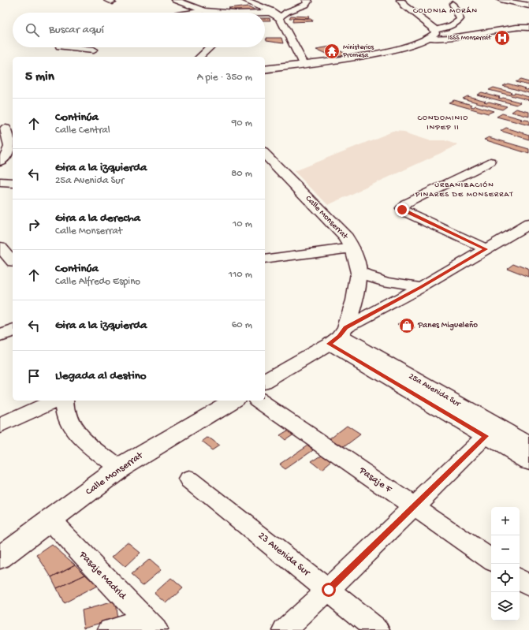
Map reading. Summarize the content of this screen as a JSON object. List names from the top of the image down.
{
  "streets": {
    "street": [
      "Calle Monserrat",
      "25a Avenida Sur",
      "Pasaje F",
      "23 Avenida Sur",
      "Pasaje Madrid"
    ]
  },
  "crossings": [
    ["Calle Monserrat", "25a Avenida Sur"],
    ["Calle Monserrat", "Pasaje Madrid"]
  ],
  "districts": ["COLONIA MORÁN", "CONDOMINIO INPEP II", "URBANIZACIÓN PINARES DE MONSERRAT"],
  "places": {
    "hospital": ["ISSS Monserrat"],
    "temple": ["Ministerios Promesa"],
    "shop": ["Panes Migueleño"]
  },
  "page": {
    "search": "Buscar aquí",
    "heading": ["5 min", "A pie · 350 m"],
    "list": [
      ["Continúa", "Calle Central", "90 m"],
      ["Gira a la izquierda", "25a Avenida Sur", "80 m"],
      ["Gira a la derecha", "Calle Monserrat", "10 m"],
      ["Continúa", "Calle Alfredo Espino", "110 m"],
      ["Gira a la izquierda", "60 m"],
      "Llegada al destino"
    ],
    "map_buttons": ["+", "−"]
  }
}
